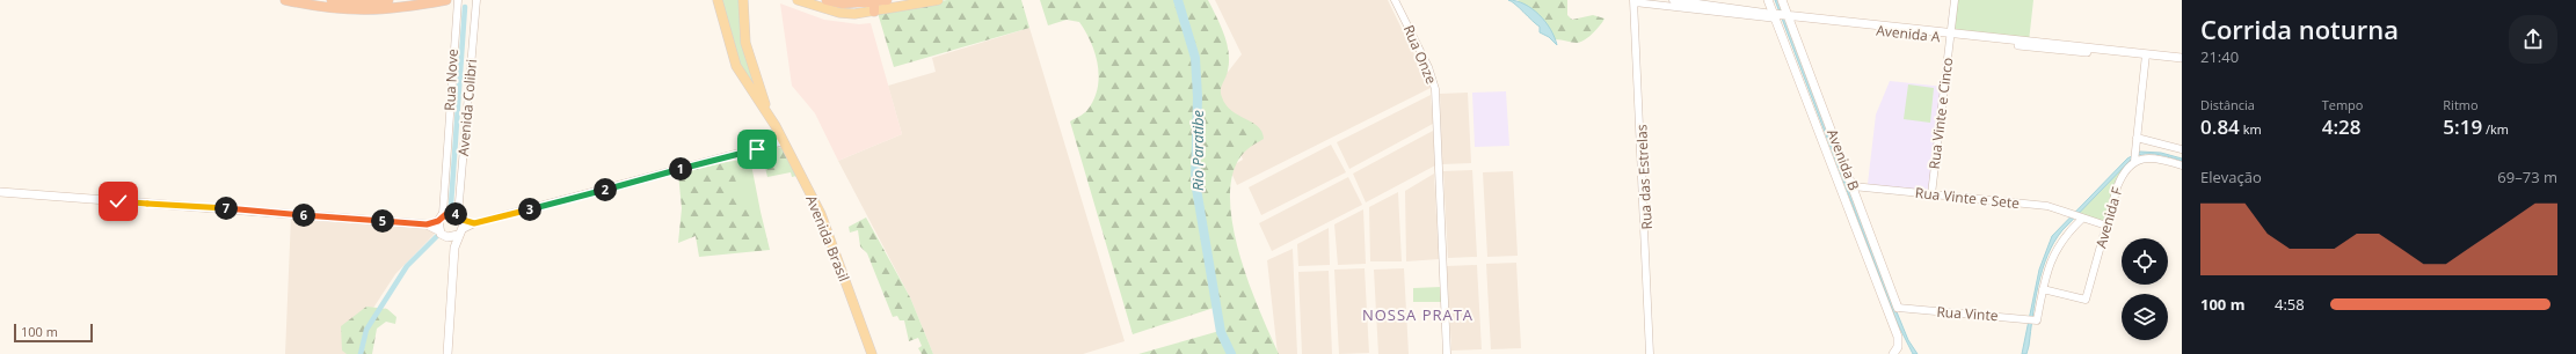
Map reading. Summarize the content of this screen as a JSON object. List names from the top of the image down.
{
  "streets": {
    "main road": [
      "Avenida A",
      "Avenida Colibri",
      "Avenida B",
      "Avenida Brasil"
    ],
    "street": [
      "Rua Onze",
      "Rua Nove",
      "Rua Vinte e Cinco",
      "Rua das Estrelas",
      "Rua Vinte e Sete",
      "Avenida F",
      "Rua Vinte"
    ]
  },
  "crossings": [
    ["Avenida A", "Rua Vinte e Cinco"],
    ["Avenida A", "Avenida B"],
    ["Avenida A", "Rua das Estrelas"],
    ["Rua Vinte e Cinco", "Rua Vinte e Sete"],
    ["Avenida B", "Rua Vinte e Sete"],
    ["Avenida B", "Rua Vinte"],
    ["Rua Vinte e Sete", "Avenida F"],
    ["Avenida F", "Rua Vinte"]
  ],
  "districts": ["NOSSA PRATA"],
  "water": ["Rio Paratibe"],
  "scale_bar": "100 m",
  "page": {
    "heading": ["Corrida noturna", "21:40"],
    "stats": [
      ["Distância", "0.84 km"],
      ["Tempo", "4:28"],
      ["Ritmo", "5:19 /km"]
    ],
    "pins": [
      "1",
      "2",
      "7",
      "3",
      "4",
      "6",
      "5"
    ],
    "chart": ["Elevação", "69–73 m"],
    "list": [
      {
        "name": "100 m",
        "note": "4:58"
      }
    ],
    "scale": "100 m"
  }
}
